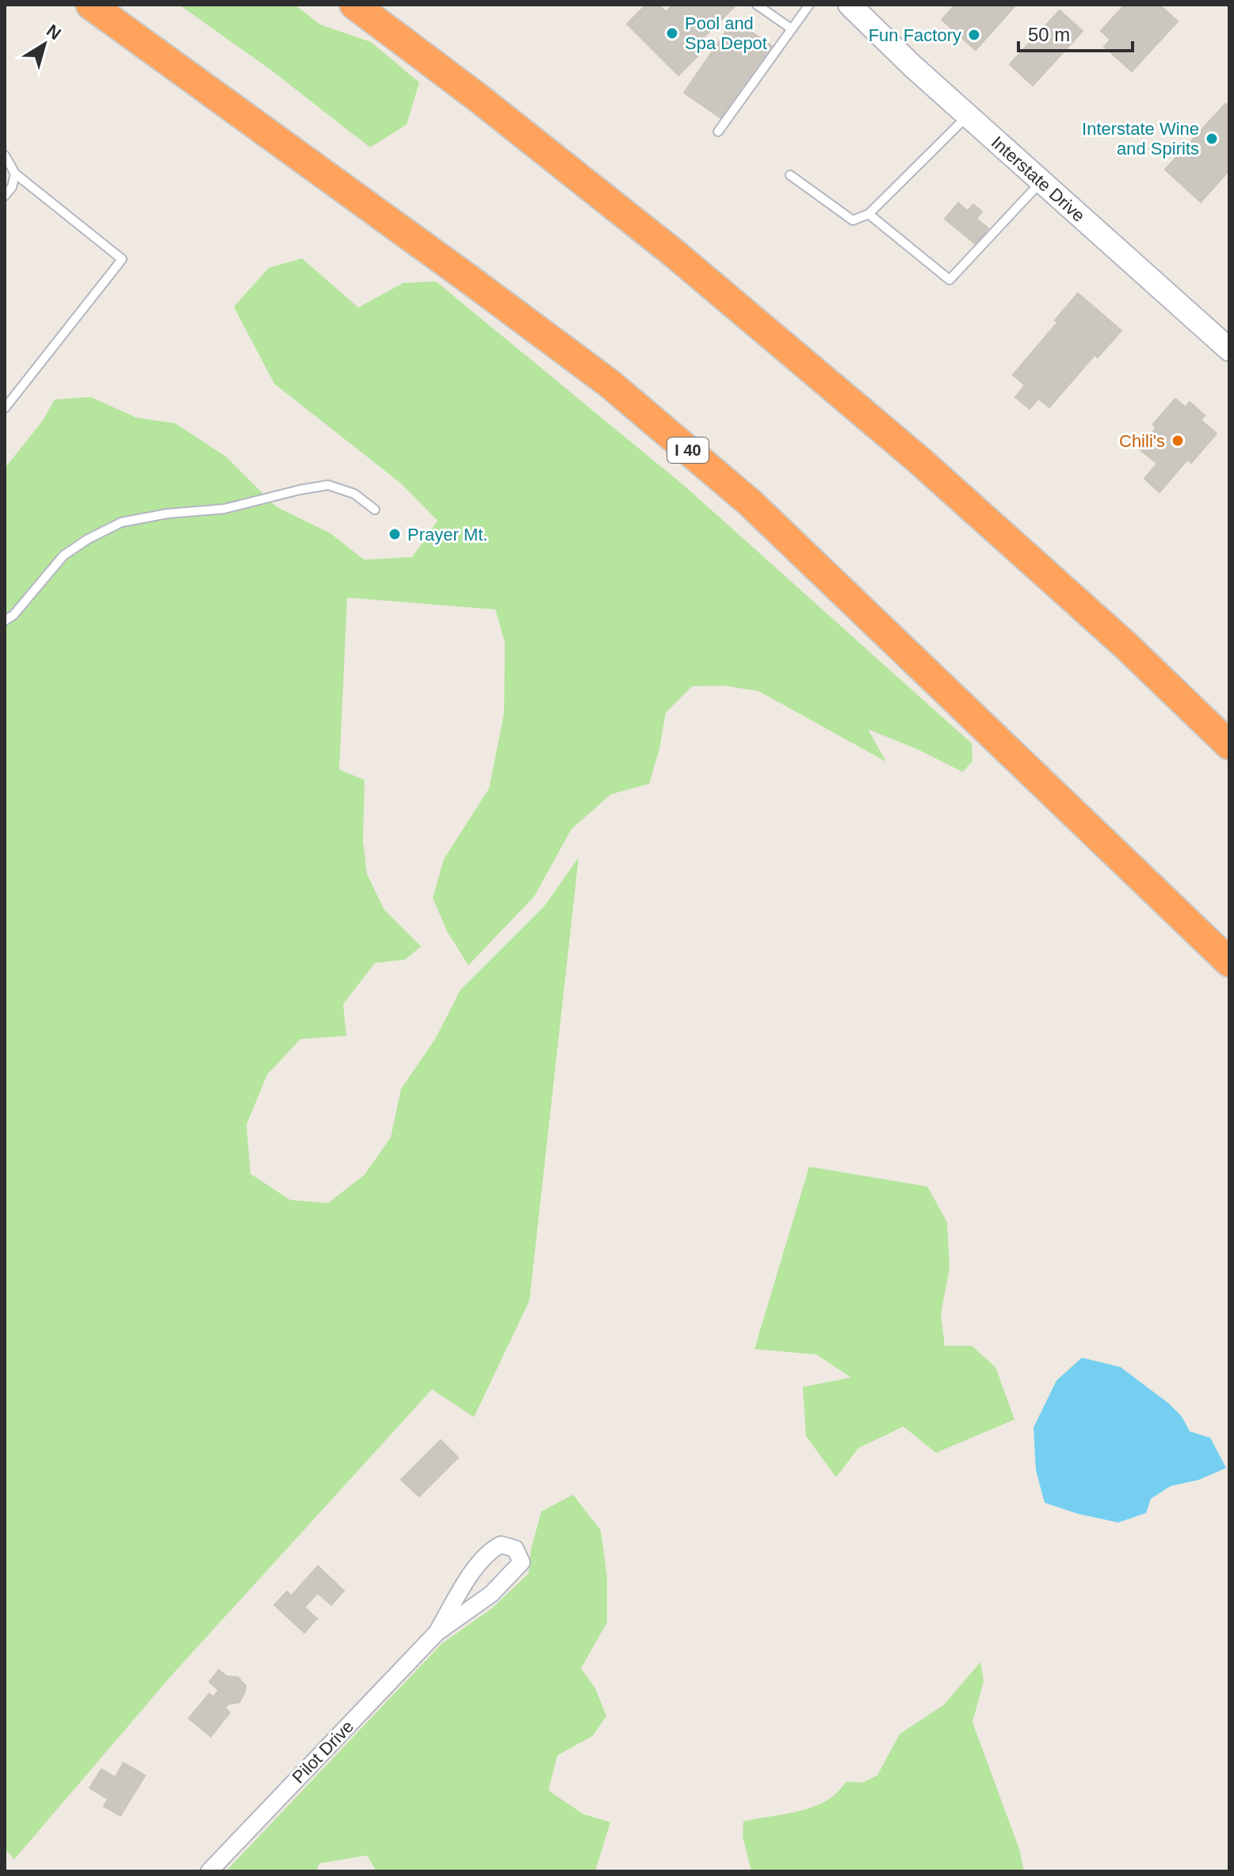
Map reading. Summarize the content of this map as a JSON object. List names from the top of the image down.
{
  "streets": {
    "highway": ["I 40"],
    "main road": ["Interstate Drive"],
    "street": ["Pilot Drive"]
  },
  "places": [
    "Pool and Spa Depot",
    "Fun Factory",
    "Interstate Wine and Spirits",
    "Chili's",
    "Prayer Mt."
  ],
  "scale_bar": "50 m",
  "north": "top right"
}
